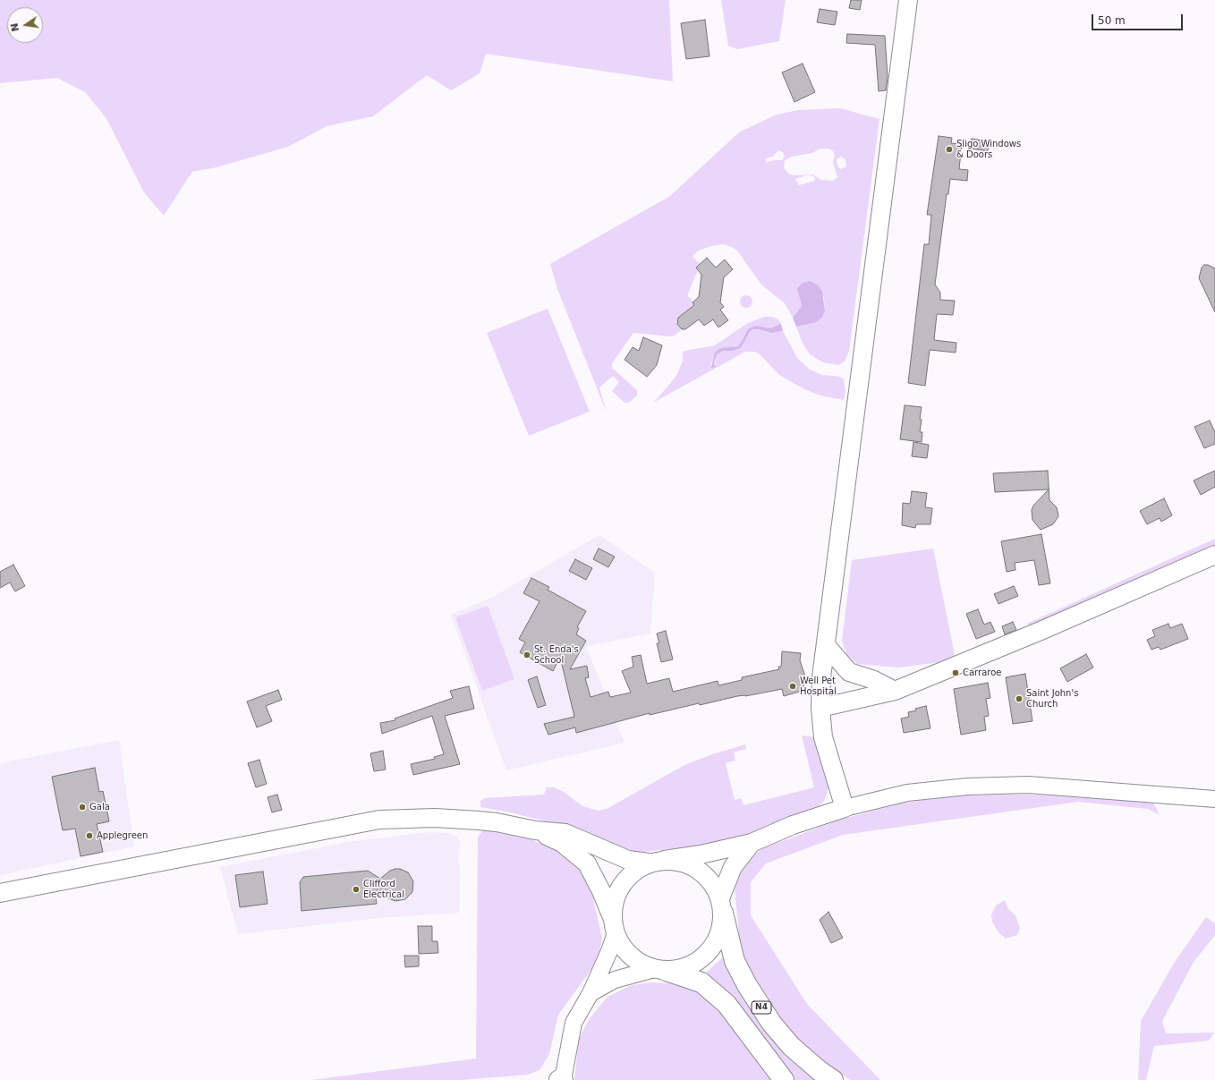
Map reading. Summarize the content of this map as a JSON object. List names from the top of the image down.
{
  "streets": {
    "highway": ["N4"]
  },
  "places": [
    "Sligo Windows & Doors",
    "St. Enda's School",
    "Carraroe",
    "Well Pet Hospital",
    "Saint John's Church",
    "Gala",
    "Applegreen",
    "Clifford Electrical"
  ],
  "scale_bar": "50 m",
  "north": "left"
}
